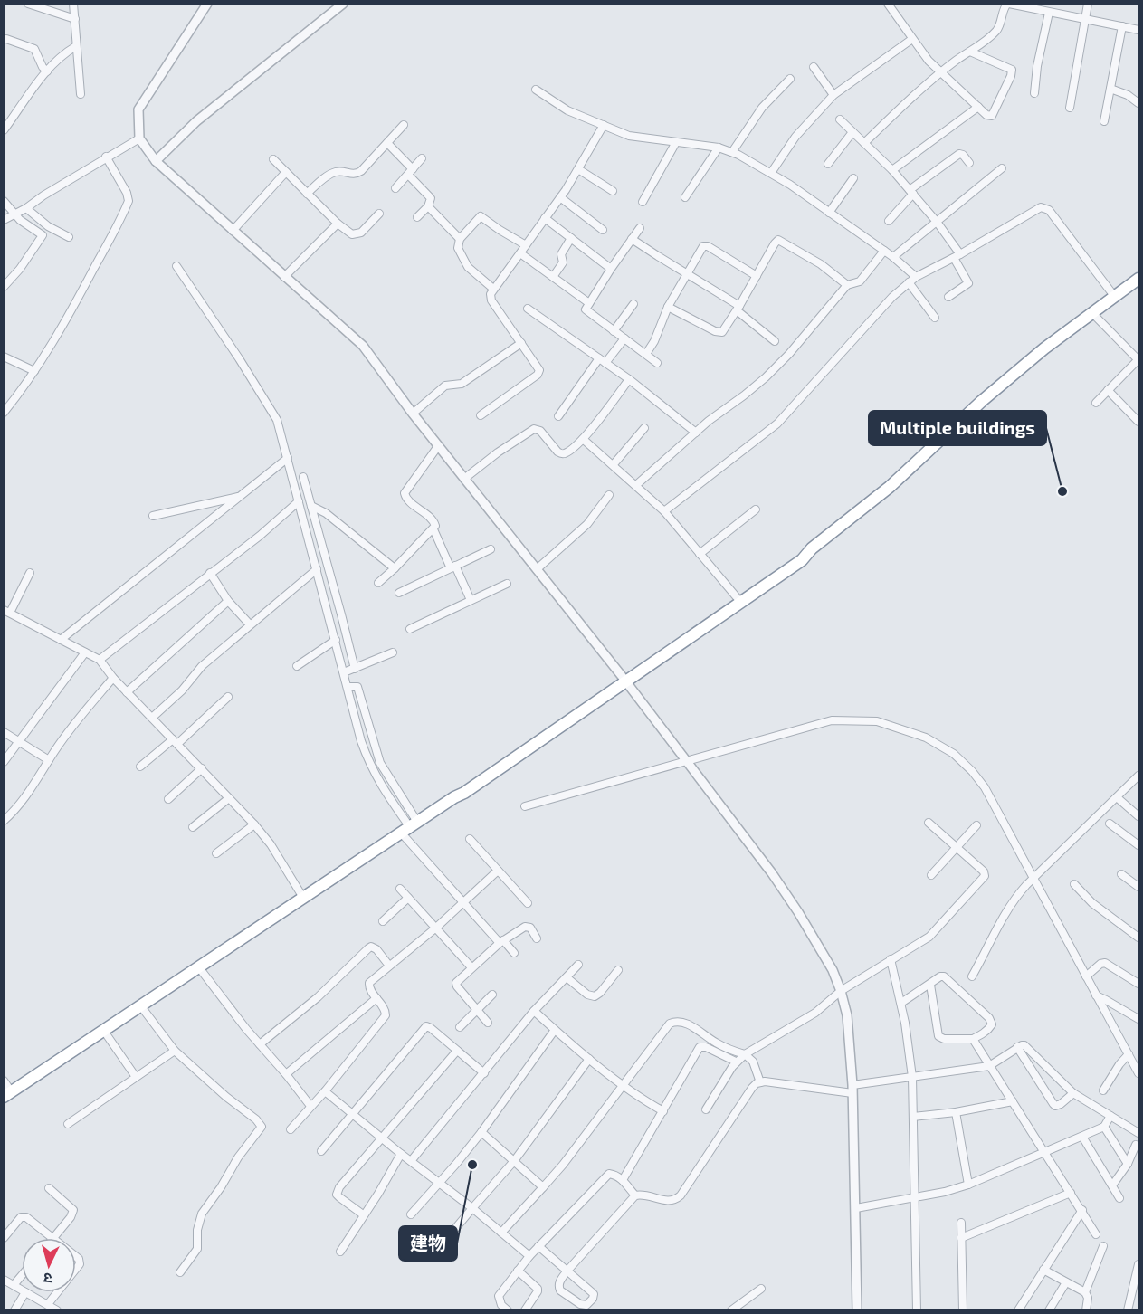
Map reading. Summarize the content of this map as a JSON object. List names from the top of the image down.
{
  "places": ["Multiple buildings", "建物"],
  "north": "bottom"
}
